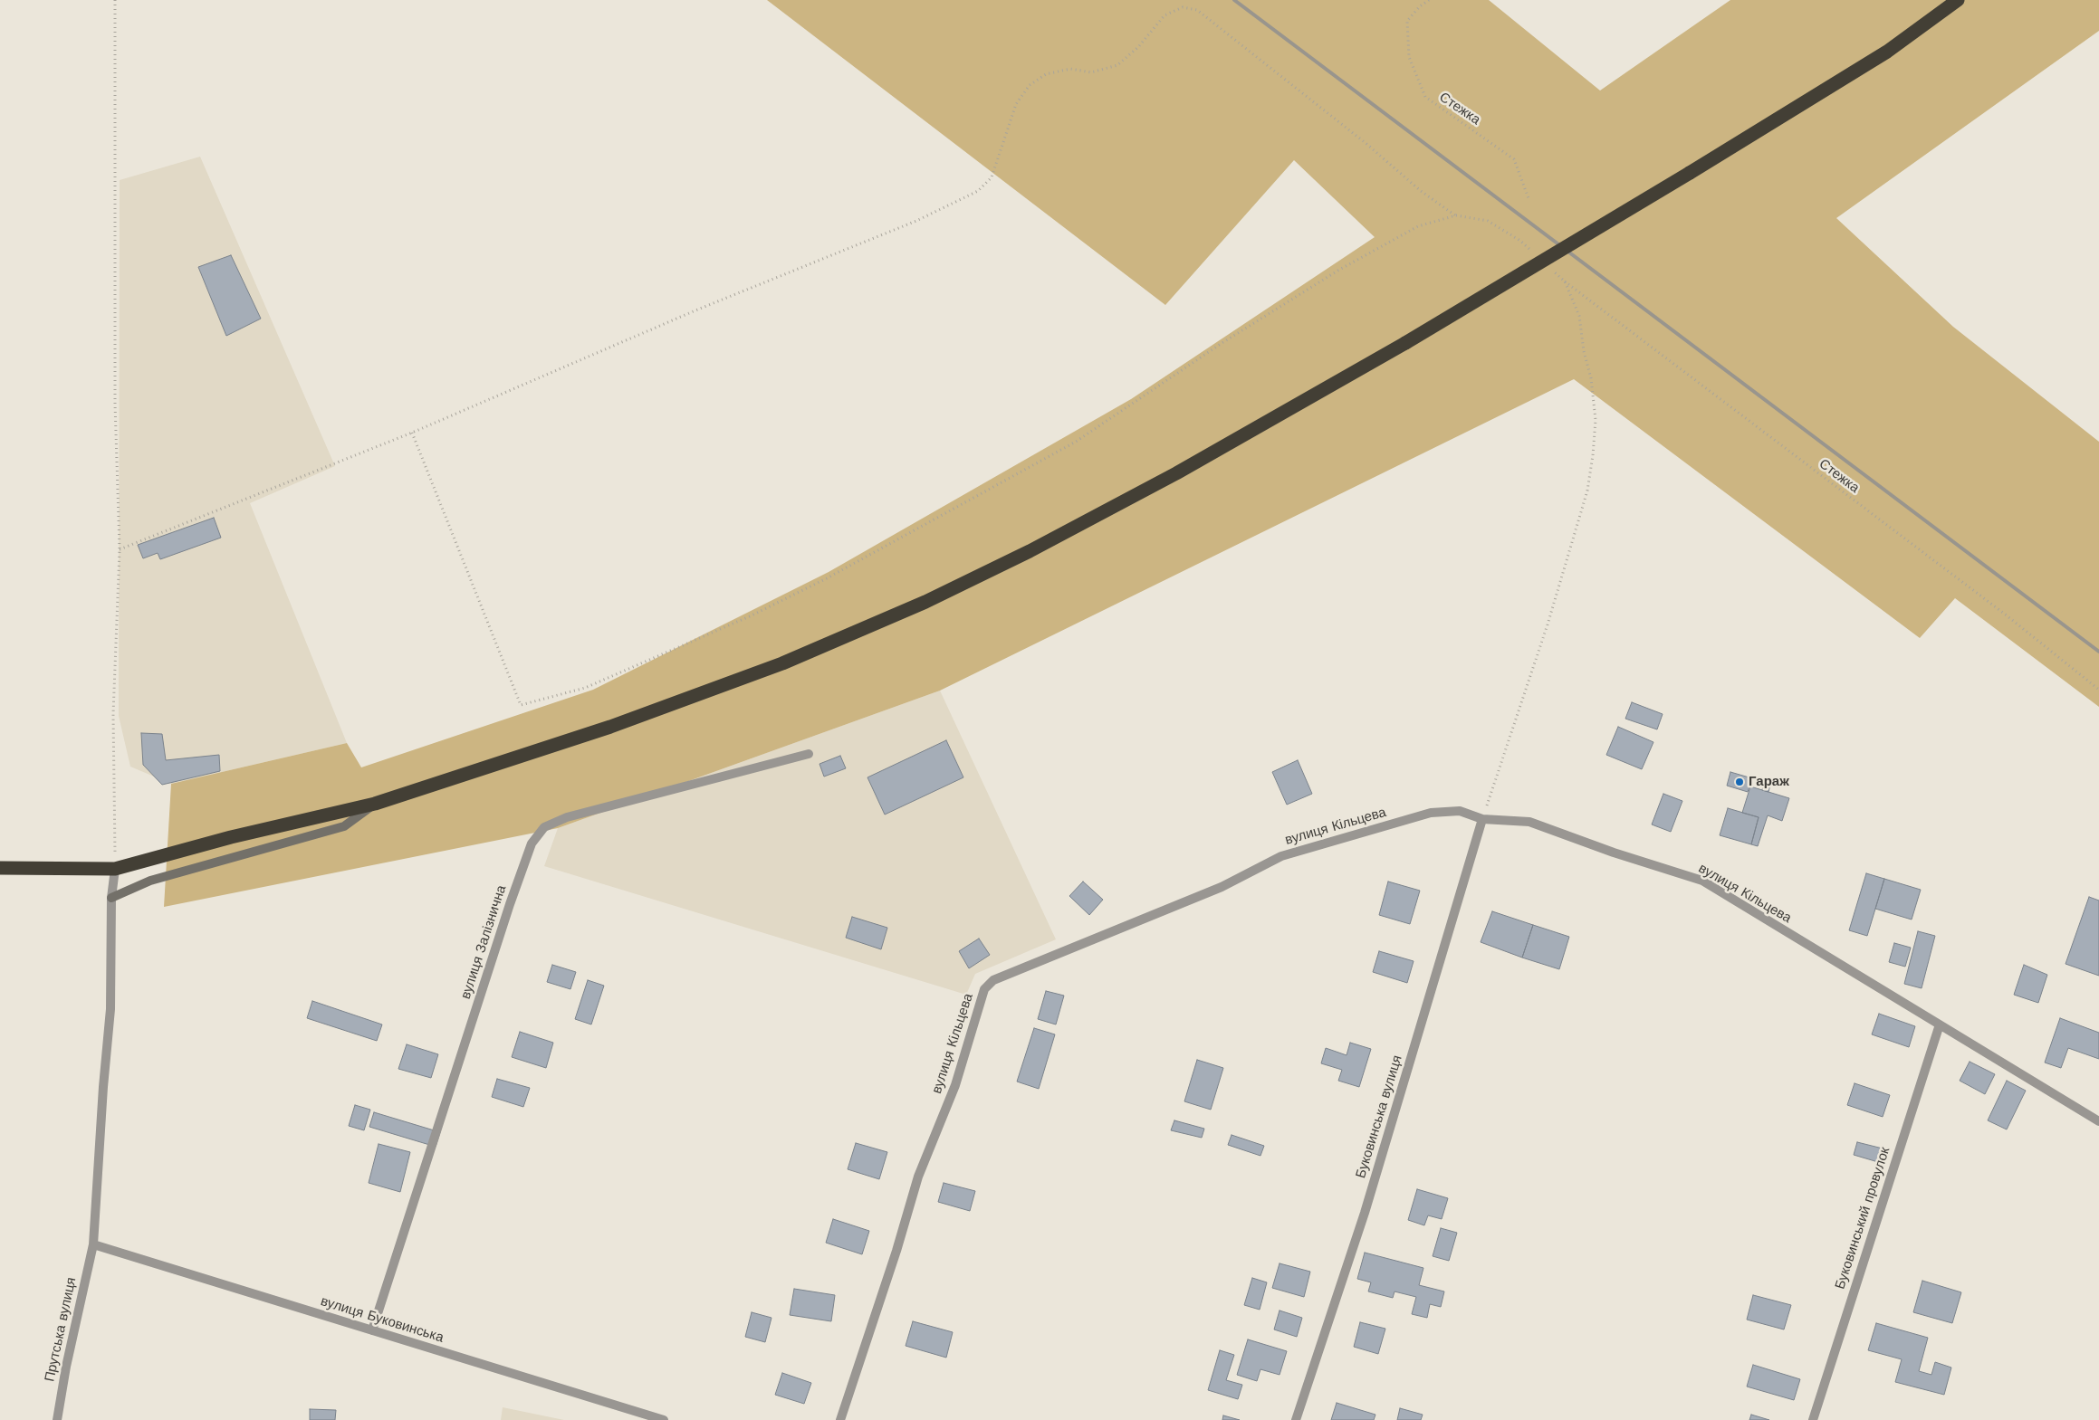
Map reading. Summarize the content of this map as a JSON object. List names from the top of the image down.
{
  "streets": {
    "street": [
      "вулиця Кільцева",
      "вулиця Залізнична",
      "Буковинська вулиця",
      "Буковинський провулок",
      "вулиця Буковинська",
      "Прутська вулиця"
    ],
    "path": ["Стежка"]
  },
  "crossings": [
    ["вулиця Кільцева", "Буковинська вулиця"],
    ["вулиця Кільцева", "Буковинський провулок"],
    ["вулиця Залізнична", "вулиця Буковинська"],
    ["вулиця Буковинська", "Прутська вулиця"]
  ],
  "places": ["Гараж"]
}
